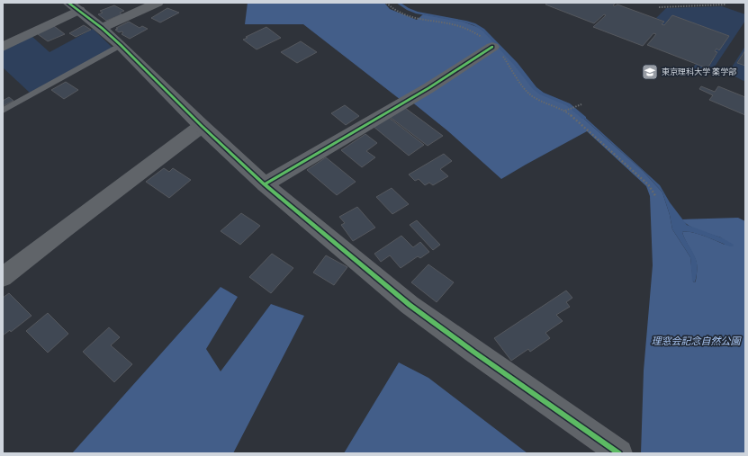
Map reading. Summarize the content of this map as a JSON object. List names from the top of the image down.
{
  "parks": ["理窓会記念自然公園"],
  "places": {
    "school or university": ["東京理科大学 薬学部"]
  }
}
